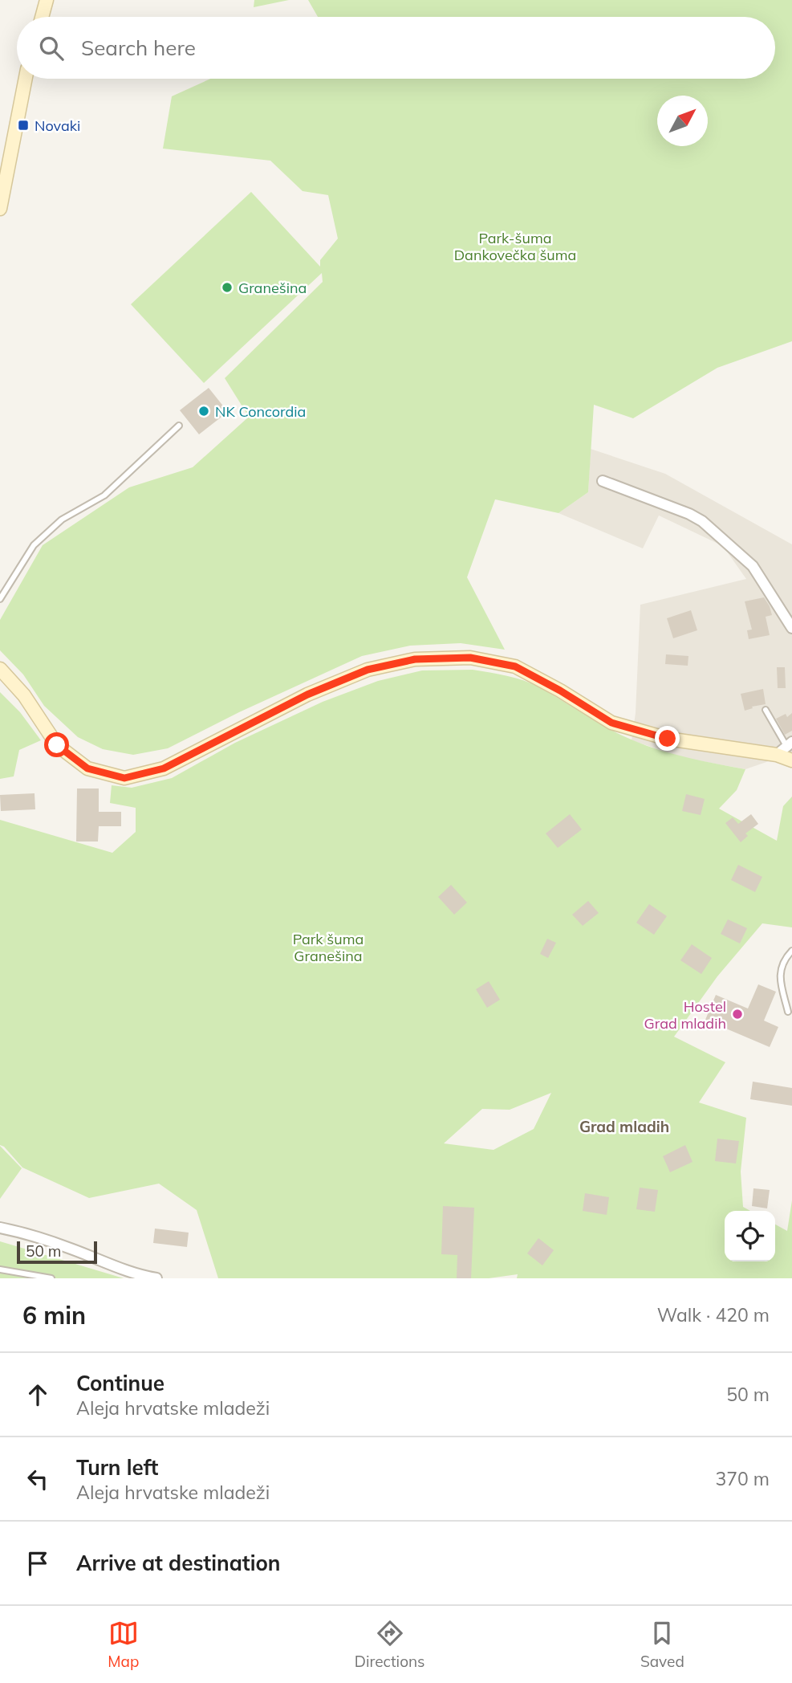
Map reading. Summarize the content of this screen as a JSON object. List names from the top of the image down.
{
  "districts": ["Grad mladih"],
  "parks": ["Park-šuma Dankovečka šuma", "Park šuma Granešina"],
  "places": {
    "transit": ["Novaki"],
    "other": ["Granešina", "NK Concordia", "Hostel Grad mladih"]
  },
  "scale_bar": "50 m",
  "north": "top right",
  "page": {
    "search": "Search here",
    "scale": "50 m",
    "heading": ["6 min", "Walk · 420 m"],
    "list": [
      ["Continue", "Aleja hrvatske mladeži", "50 m"],
      ["Turn left", "Aleja hrvatske mladeži", "370 m"],
      "Arrive at destination"
    ],
    "nav": ["Map", "Directions", "Saved"]
  }
}
